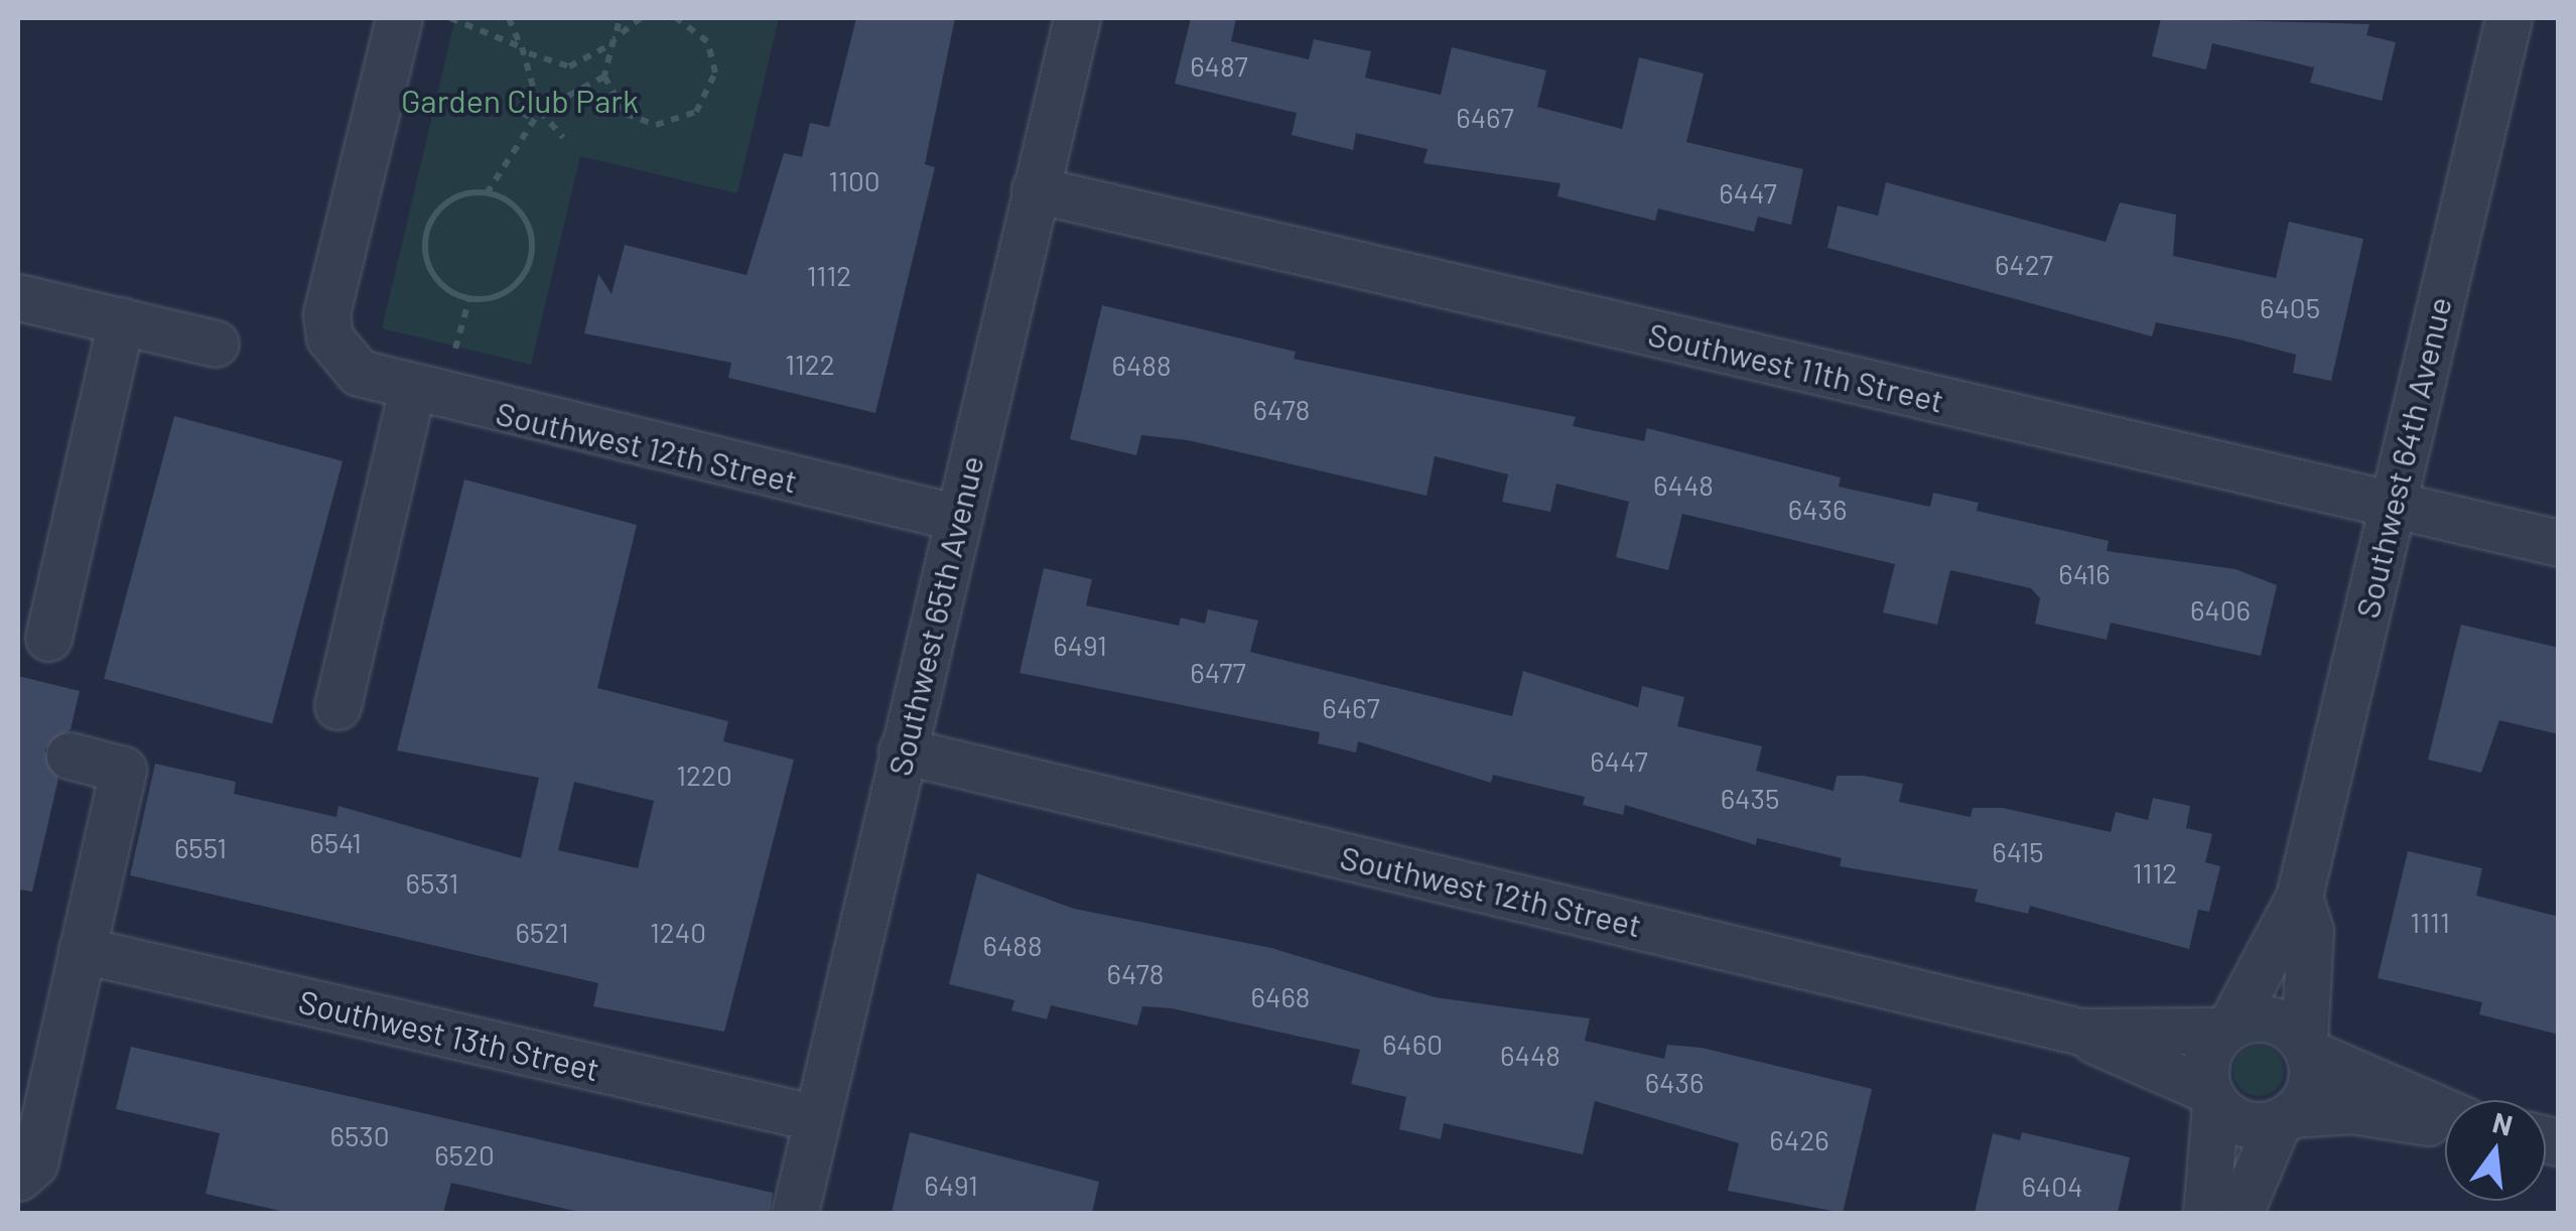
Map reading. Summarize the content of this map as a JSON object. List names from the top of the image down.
{
  "streets": {
    "street": [
      "Southwest 11th Street",
      "Southwest 12th Street",
      "Southwest 64th Avenue",
      "Southwest 65th Avenue",
      "Southwest 13th Street"
    ]
  },
  "crossings": [
    ["Southwest 11th Street", "Southwest 64th Avenue"],
    ["Southwest 11th Street", "Southwest 65th Avenue"],
    ["Southwest 12th Street", "Southwest 64th Avenue"],
    ["Southwest 12th Street", "Southwest 65th Avenue"],
    ["Southwest 65th Avenue", "Southwest 13th Street"]
  ],
  "parks": ["Garden Club Park"],
  "house_numbers": [
    "6487",
    "6467",
    "1100",
    "6447",
    "6427",
    "1112",
    "6405",
    "1122",
    "6488",
    "6478",
    "6448",
    "6436",
    "6416",
    "6406",
    "6491",
    "6477",
    "6467",
    "6447",
    "1220",
    "6435",
    "6541",
    "6551",
    "6415",
    "1112",
    "6531",
    "1111",
    "6521",
    "1240",
    "6488",
    "6478",
    "6468",
    "6460",
    "6448",
    "6436",
    "6530",
    "6426",
    "6520",
    "6491",
    "6404"
  ],
  "north": "top"
}
